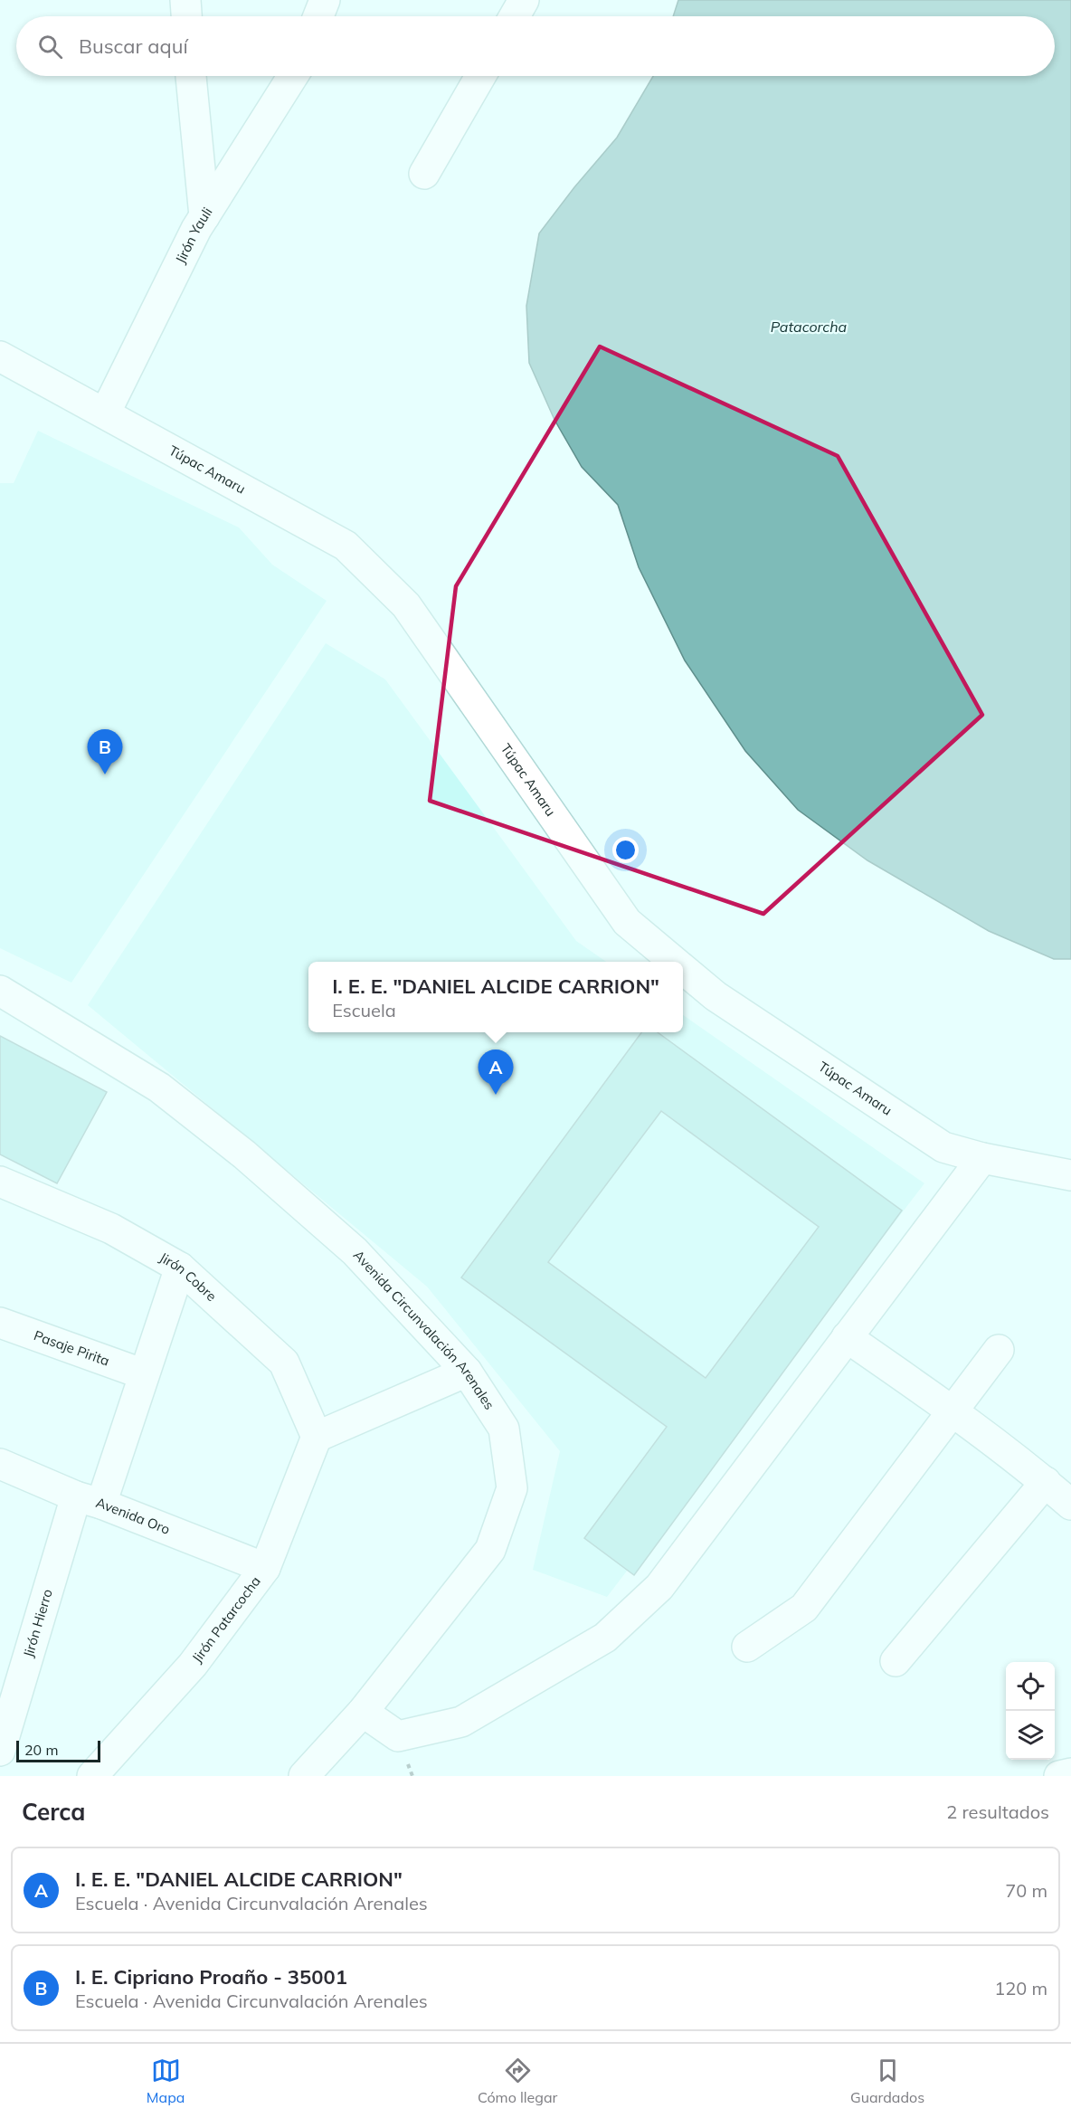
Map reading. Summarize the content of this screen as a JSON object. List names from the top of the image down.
{
  "streets": {
    "street": [
      "Jirón Yauli",
      "Túpac Amaru",
      "Jirón Cobre",
      "Avenida Circunvalación Arenales",
      "Pasaje Pirita",
      "Avenida Oro",
      "Jirón Patarcocha",
      "Jirón Hierro"
    ]
  },
  "crossings": [
    ["Jirón Yauli", "Túpac Amaru"],
    ["Jirón Cobre", "Jirón Patarcocha"],
    ["Jirón Cobre", "Jirón Hierro"],
    ["Pasaje Pirita", "Jirón Hierro"],
    ["Avenida Oro", "Jirón Patarcocha"],
    ["Avenida Oro", "Jirón Hierro"]
  ],
  "water": ["Patacorcha"],
  "scale_bar": "20 m",
  "page": {
    "search": "Buscar aquí",
    "pins": ["B", "A"],
    "popup": ["I. E. E. \"DANIEL ALCIDE CARRION\"", "Escuela"],
    "scale": "20 m",
    "heading": ["Cerca", "2 resultados"],
    "list": [
      {
        "mark": "A",
        "name": "I. E. E. \"DANIEL ALCIDE CARRION\"",
        "note": "Escuela · Avenida Circunvalación Arenales",
        "value": "70 m"
      },
      {
        "mark": "B",
        "name": "I. E. Cipriano Proaño - 35001",
        "note": "Escuela · Avenida Circunvalación Arenales",
        "value": "120 m"
      }
    ],
    "nav": ["Mapa", "Cómo llegar", "Guardados"]
  }
}
